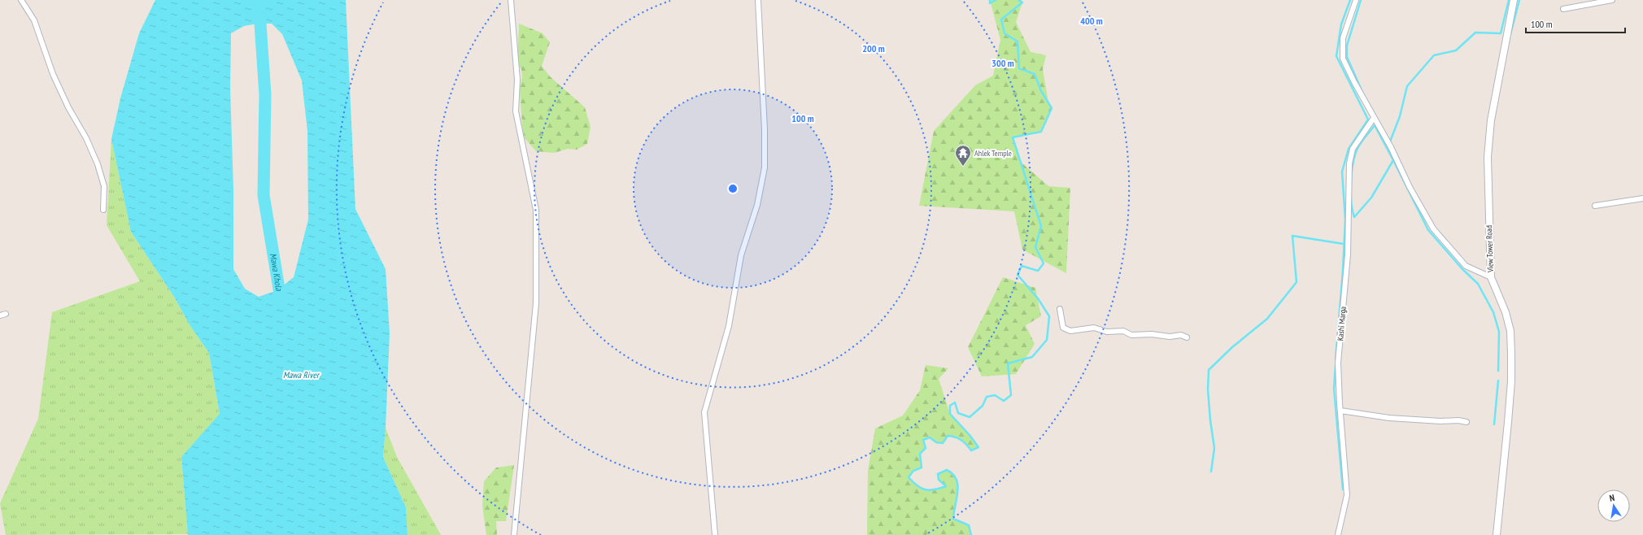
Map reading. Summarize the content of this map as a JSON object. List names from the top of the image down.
{
  "streets": {
    "street": ["View Tower Road", "Kashi Marga"]
  },
  "water": ["Mawa Khola", "Mawa River"],
  "places": {
    "temple": ["Ahlek Temple"]
  },
  "scale_bar": "100 m",
  "north": "top",
  "rings": [
    "400 m",
    "200 m",
    "300 m",
    "100 m"
  ]
}
